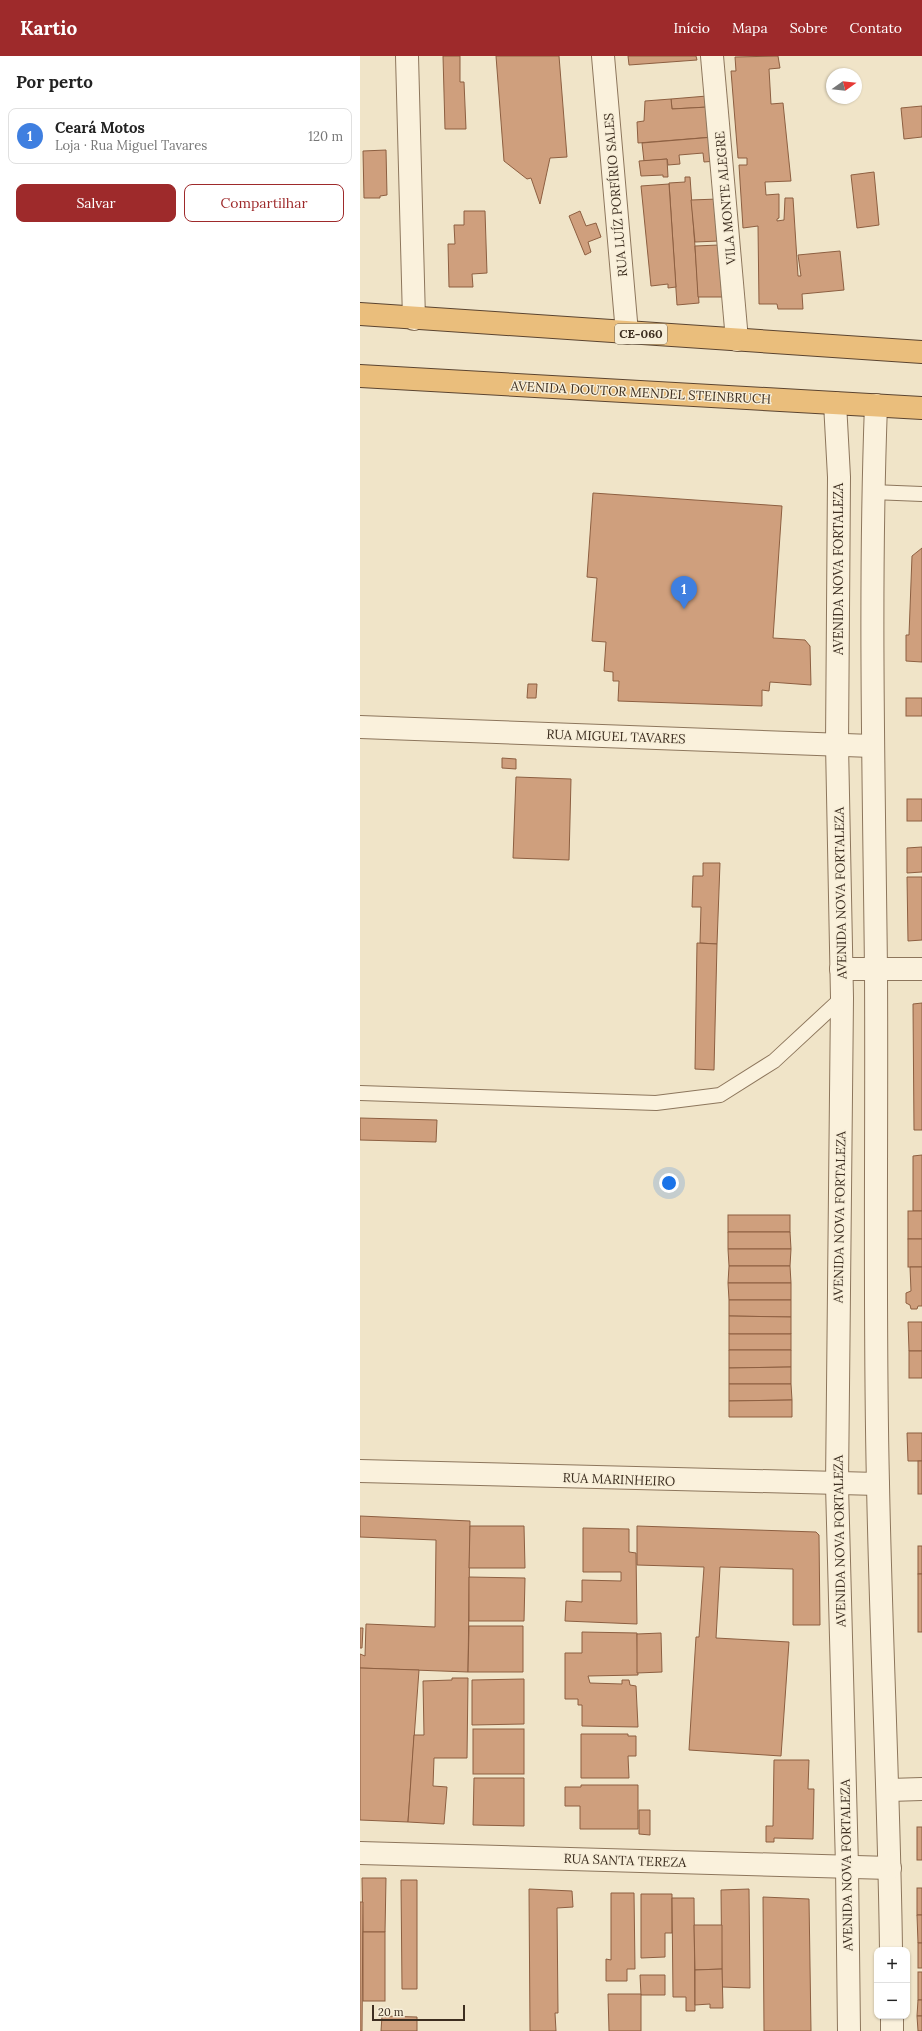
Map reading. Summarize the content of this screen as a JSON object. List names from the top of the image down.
{
  "streets": {
    "highway": ["CE-060", "AVENIDA DOUTOR MENDEL STEINBRUCH"],
    "street": [
      "RUA LUÍZ PORFÍRIO SALES",
      "VILA MONTE ALEGRE",
      "AVENIDA NOVA FORTALEZA",
      "RUA MIGUEL TAVARES",
      "RUA MARINHEIRO",
      "RUA SANTA TEREZA"
    ]
  },
  "crossings": [
    ["RUA LUÍZ PORFÍRIO SALES", "CE-060"],
    ["VILA MONTE ALEGRE", "CE-060"],
    ["AVENIDA DOUTOR MENDEL STEINBRUCH", "AVENIDA NOVA FORTALEZA"],
    ["AVENIDA NOVA FORTALEZA", "RUA MIGUEL TAVARES"],
    ["AVENIDA NOVA FORTALEZA", "RUA MARINHEIRO"],
    ["AVENIDA NOVA FORTALEZA", "RUA SANTA TEREZA"]
  ],
  "scale_bar": "20 m",
  "north": "right",
  "page": {
    "header": "Kartio",
    "nav": [
      "Início",
      "Mapa",
      "Sobre",
      "Contato"
    ],
    "heading": "Por perto",
    "list": [
      {
        "mark": "1",
        "name": "Ceará Motos",
        "note": "Loja · Rua Miguel Tavares",
        "value": "120 m"
      }
    ],
    "buttons": ["Salvar", "Compartilhar"],
    "pins": "1",
    "map_buttons": ["+", "−"],
    "scale": "20 m"
  }
}
